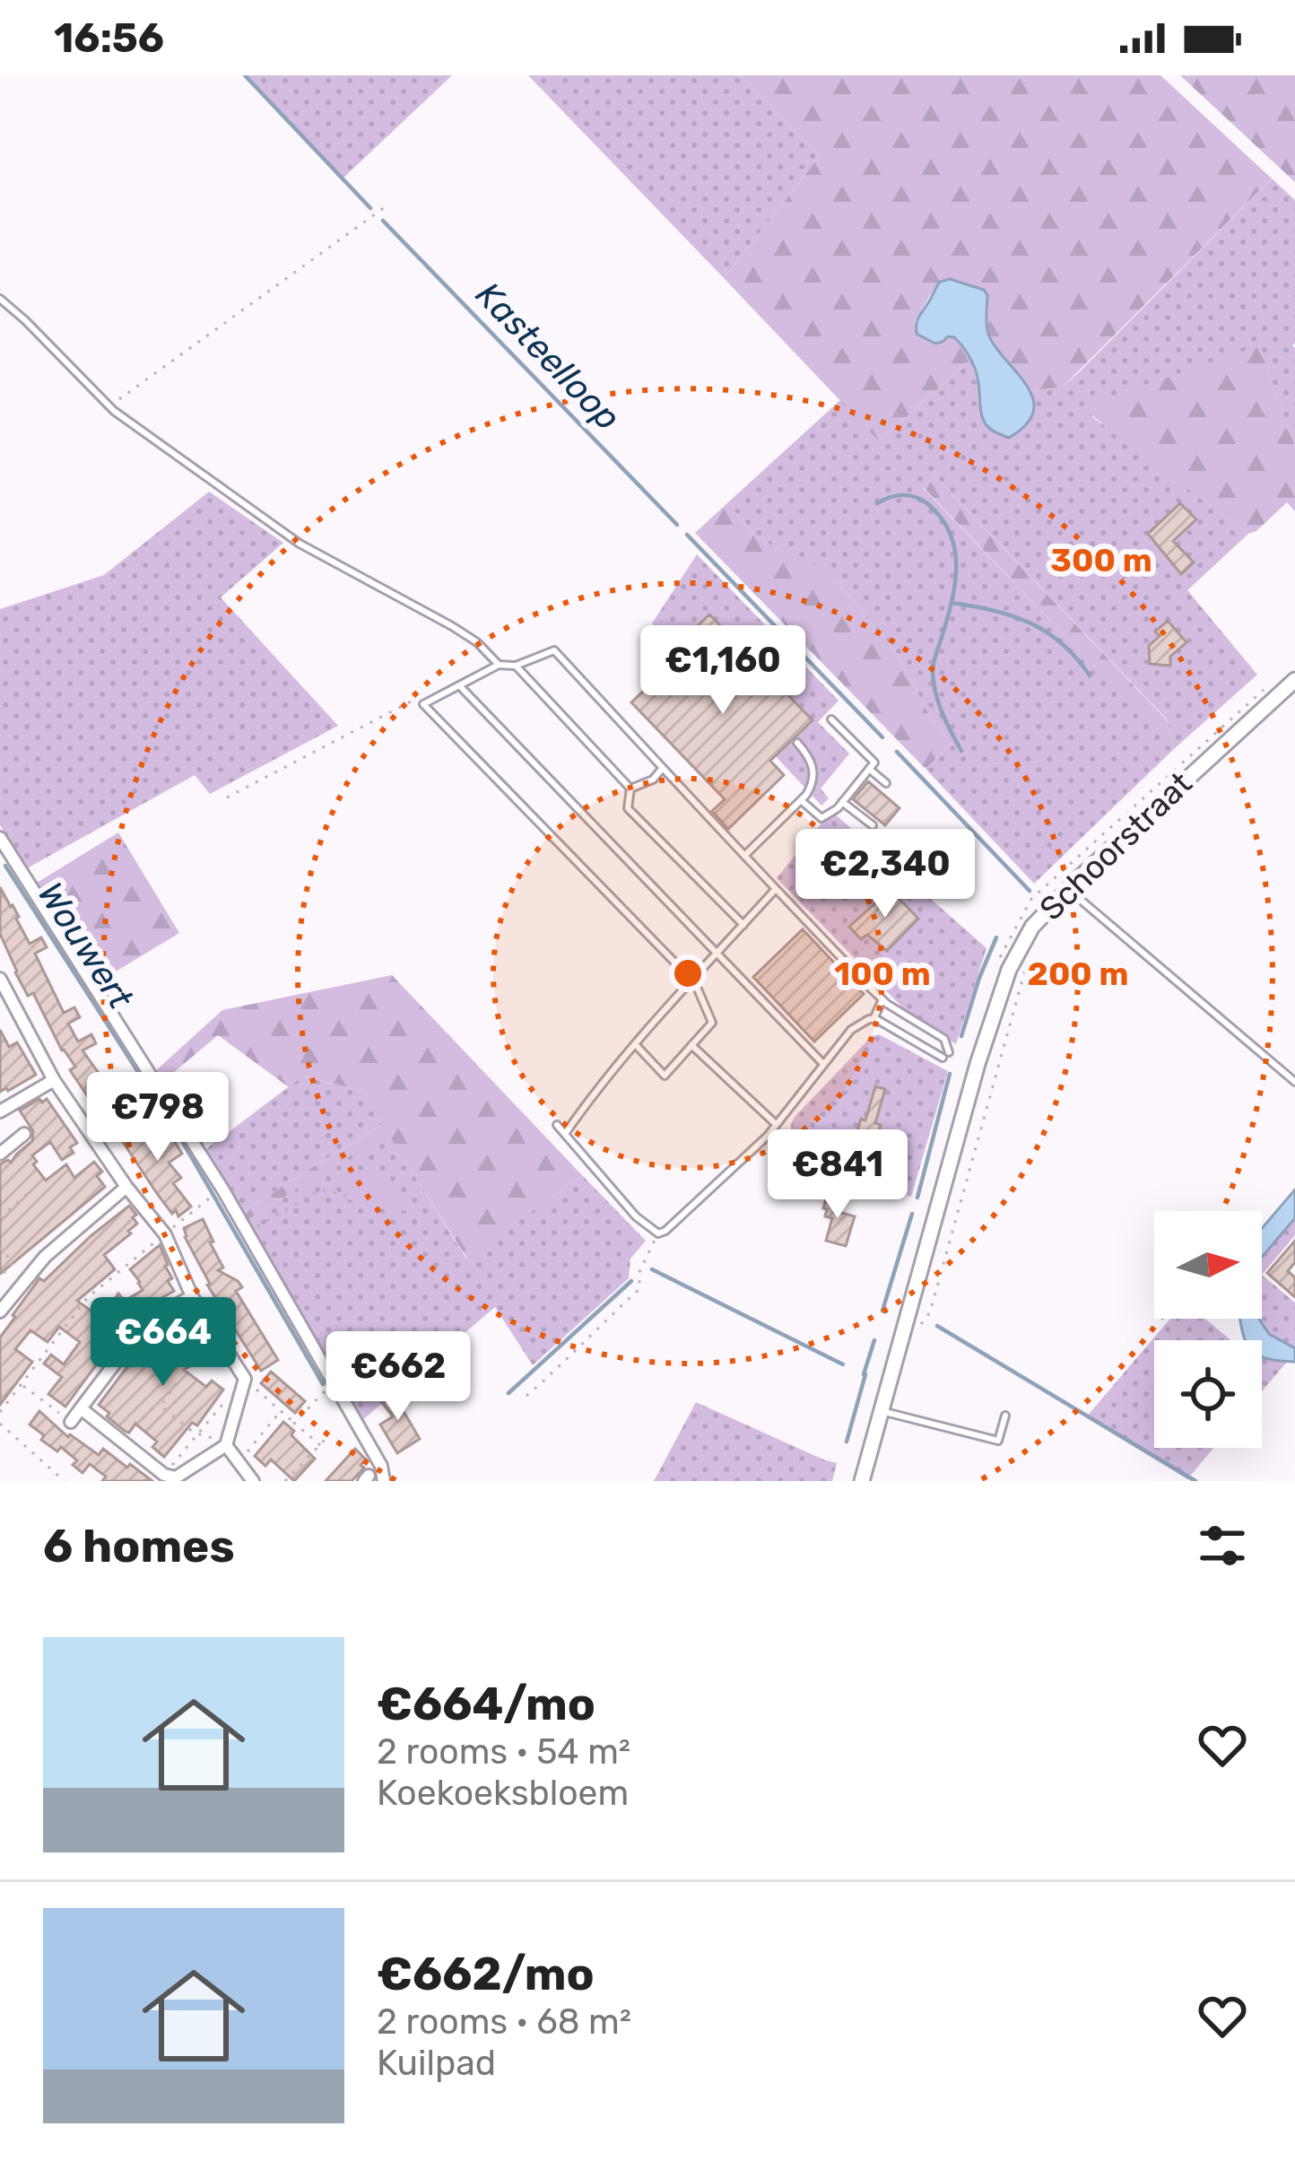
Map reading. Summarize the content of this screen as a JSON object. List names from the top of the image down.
{
  "streets": {
    "street": ["Schoorstraat"]
  },
  "water": ["Kasteelloop", "Wouwert"],
  "north": "right",
  "page": {
    "status": "16:56",
    "price": [
      "€1,160",
      "€2,340",
      "€798",
      "€841",
      "€664",
      "€662"
    ],
    "heading": "6 homes",
    "list": [
      {
        "name": "€664/mo",
        "note": "2 rooms · 54 m² · Koekoeksbloem"
      },
      {
        "name": "€662/mo",
        "note": "2 rooms · 68 m² · Kuilpad"
      }
    ]
  },
  "rings": ["300 m", "100 m", "200 m"]
}
